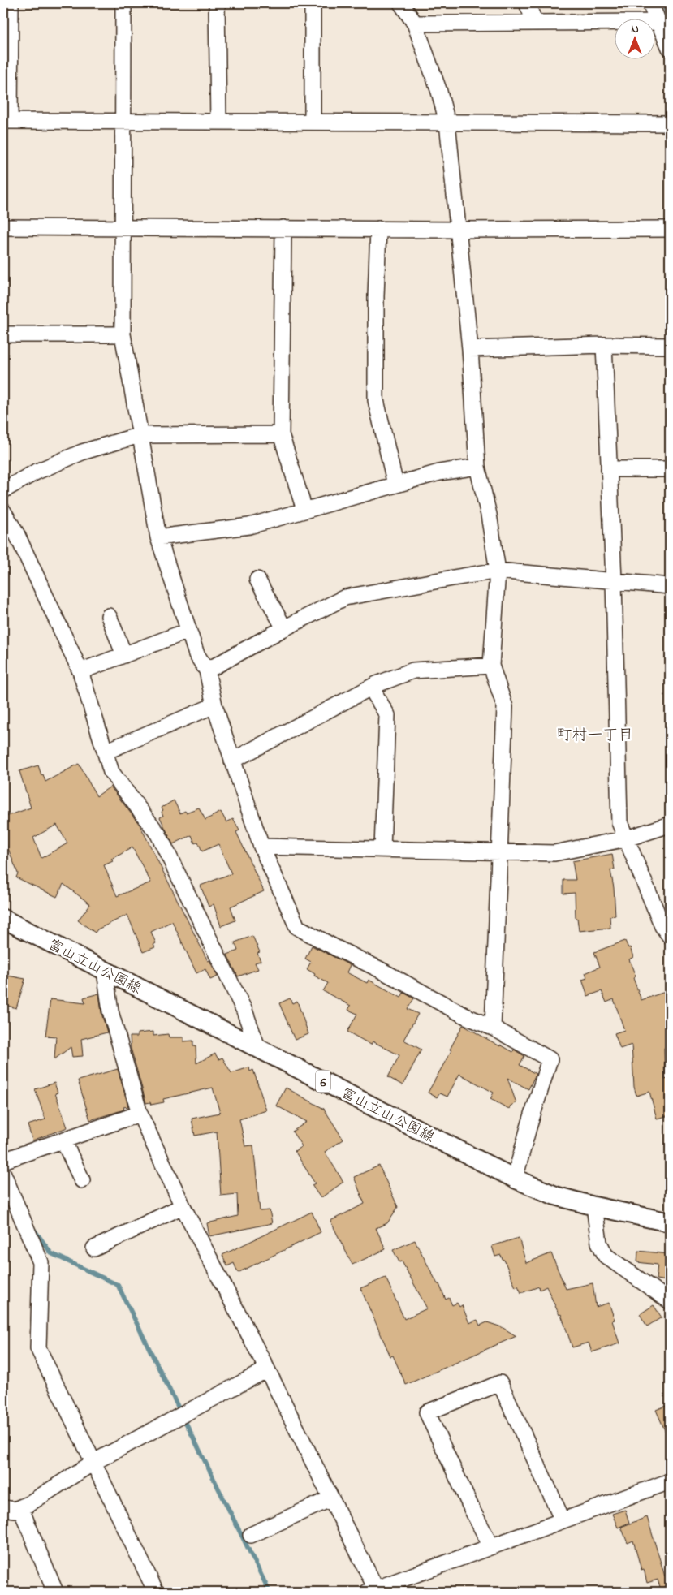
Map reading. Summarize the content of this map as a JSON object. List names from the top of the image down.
{
  "streets": {
    "main road": ["富山立山公園線", "6"]
  },
  "districts": ["町村一丁目"],
  "north": "top"
}
